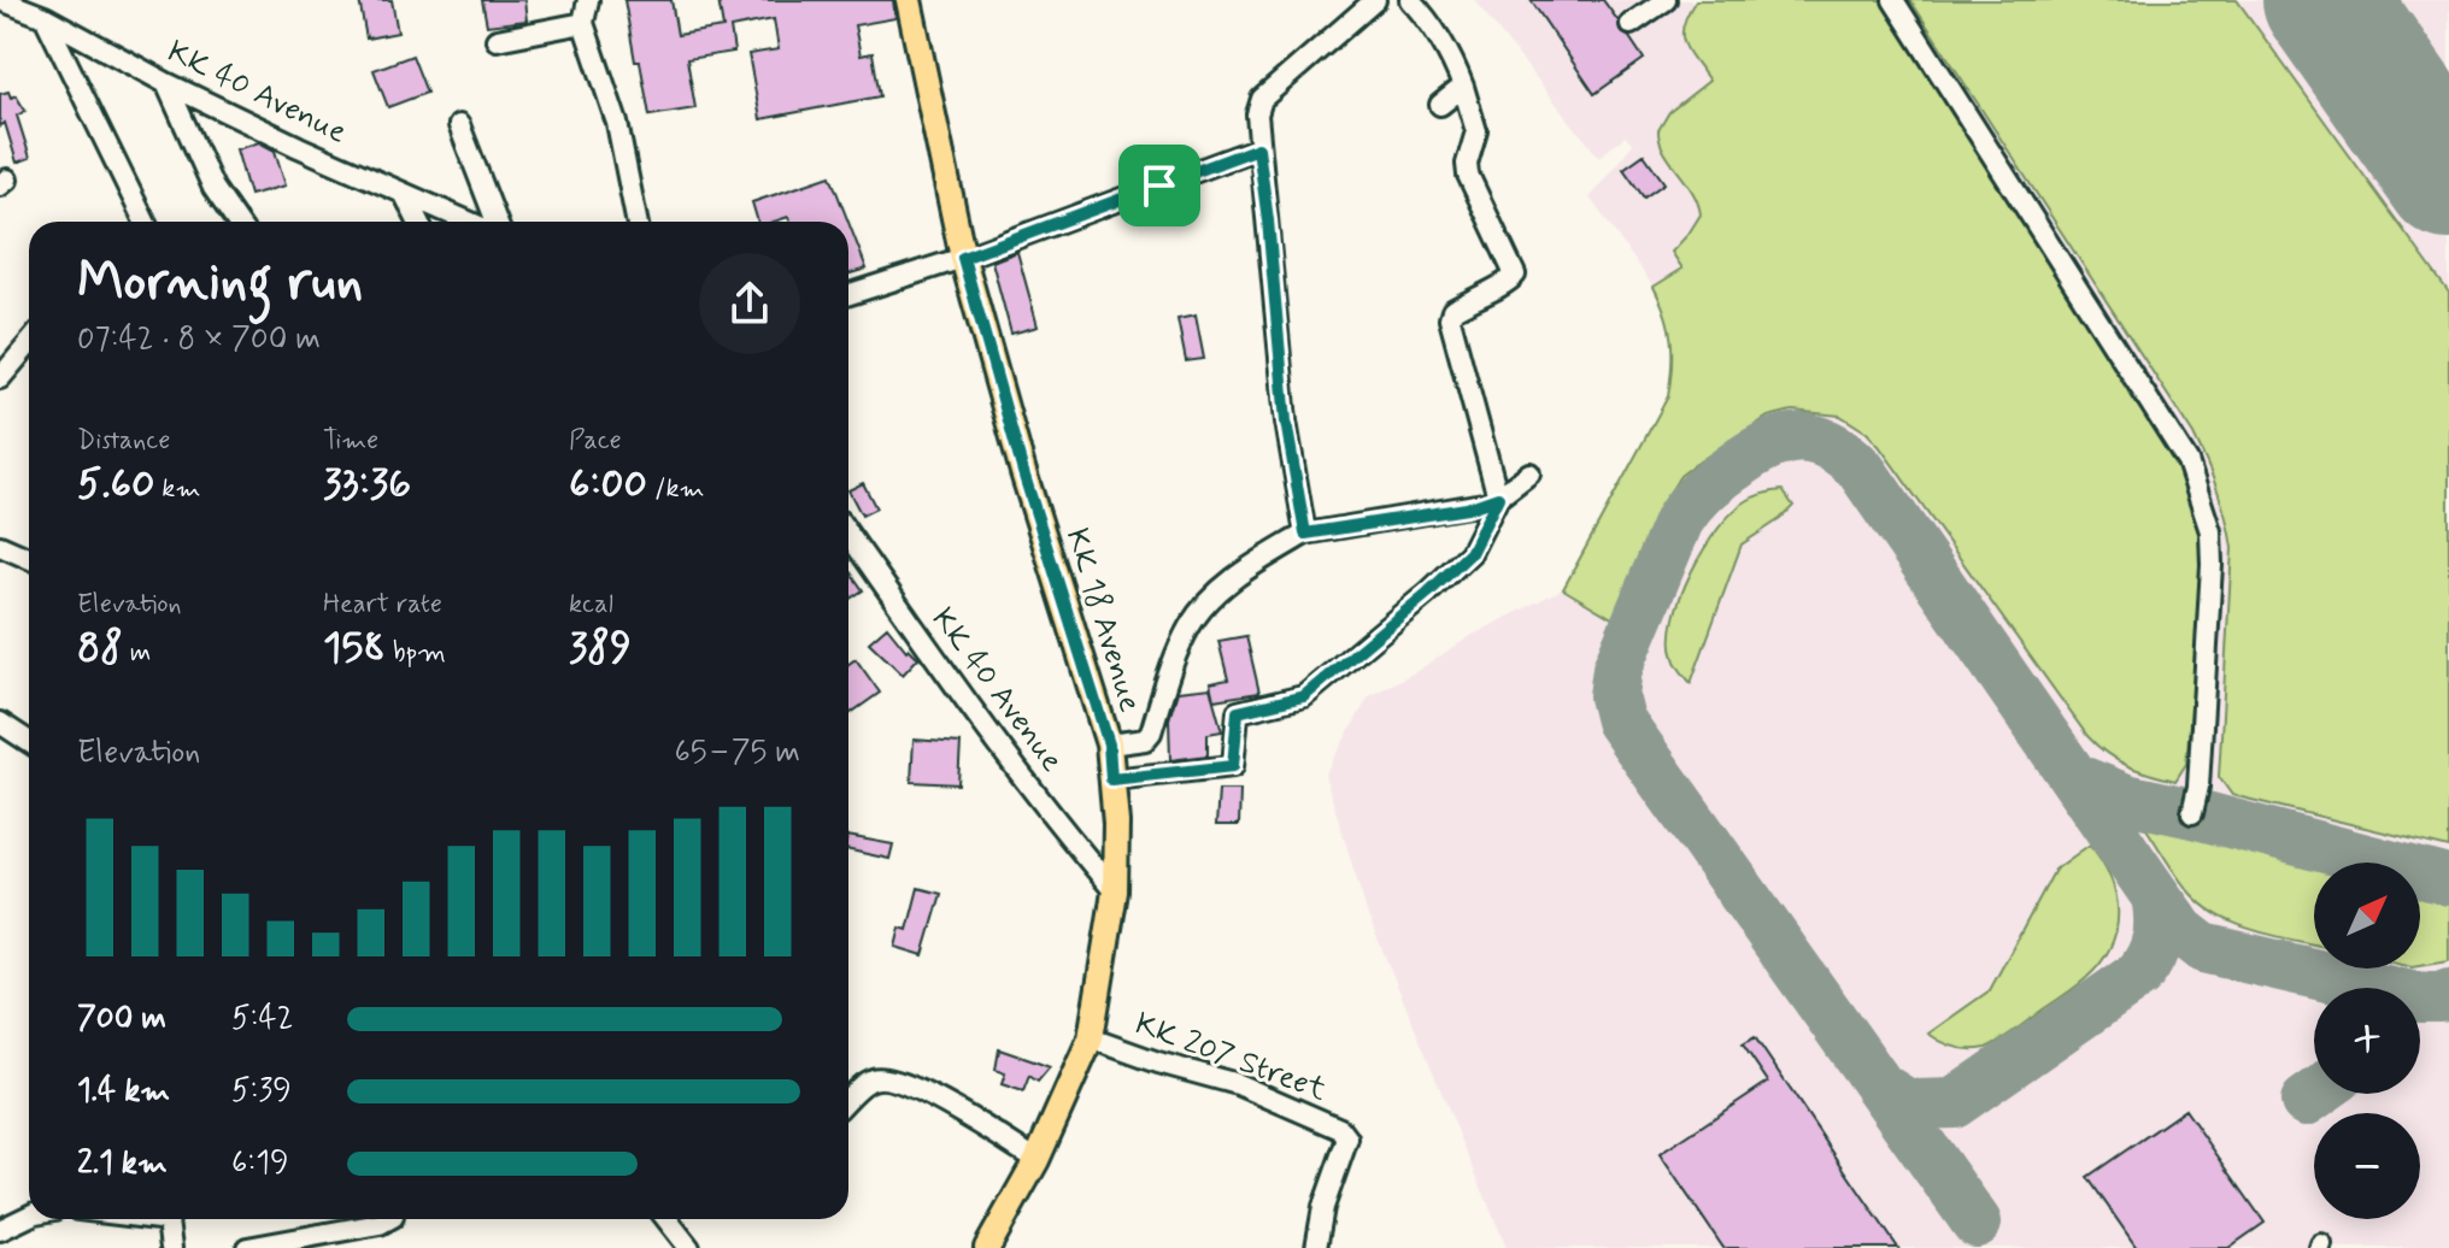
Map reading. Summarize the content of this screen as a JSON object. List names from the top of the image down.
{
  "streets": {
    "main road": ["KK 18 Avenue"],
    "street": ["KK 40 Avenue", "KK 207 Street"]
  },
  "crossings": [
    ["KK 40 Avenue", "KK 18 Avenue"],
    ["KK 18 Avenue", "KK 207 Street"]
  ],
  "north": "top right",
  "page": {
    "heading": ["Morning run", "07:42 · 8 × 700 m"],
    "stats": [
      ["Distance", "5.60 km"],
      ["Time", "33:36"],
      ["Pace", "6:00 /km"],
      ["Elevation", "88 m"],
      ["Heart rate", "158 bpm"],
      ["kcal", "389"]
    ],
    "chart": ["Elevation", "65–75 m"],
    "map_buttons": ["+", "−"],
    "list": [
      {
        "name": "700 m",
        "note": "5:42"
      },
      {
        "name": "1.4 km",
        "note": "5:39"
      },
      {
        "name": "2.1 km",
        "note": "6:19"
      }
    ]
  }
}
